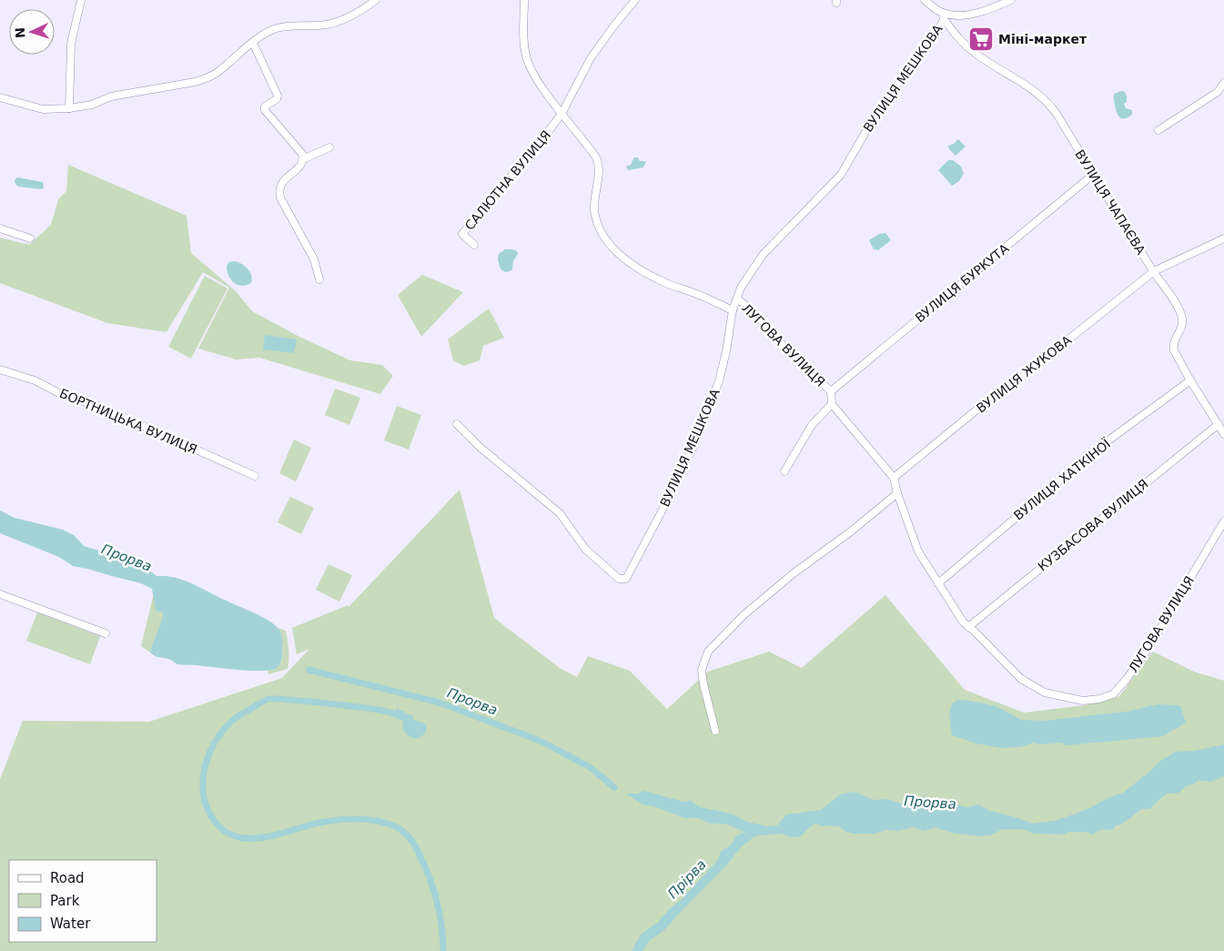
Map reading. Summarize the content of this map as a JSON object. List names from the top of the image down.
{
  "streets": {
    "street": [
      "ВУЛИЦЯ МЕШКОВА",
      "САЛЮТНА ВУЛИЦЯ",
      "ВУЛИЦЯ ЧАПАЄВА",
      "ВУЛИЦЯ БУРКУТА",
      "ЛУГОВА ВУЛИЦЯ",
      "ВУЛИЦЯ ЖУКОВА",
      "БОРТНИЦЬКА ВУЛИЦЯ",
      "ВУЛИЦЯ ХАТКІНОЇ",
      "КУЗБАСОВА ВУЛИЦЯ"
    ]
  },
  "crossings": [
    ["ВУЛИЦЯ МЕШКОВА", "ВУЛИЦЯ ЧАПАЄВА"],
    ["ВУЛИЦЯ МЕШКОВА", "ЛУГОВА ВУЛИЦЯ"],
    ["ВУЛИЦЯ ЧАПАЄВА", "ВУЛИЦЯ БУРКУТА"],
    ["ВУЛИЦЯ ЧАПАЄВА", "ВУЛИЦЯ ЖУКОВА"],
    ["ВУЛИЦЯ ЧАПАЄВА", "ВУЛИЦЯ ХАТКІНОЇ"],
    ["ВУЛИЦЯ ЧАПАЄВА", "КУЗБАСОВА ВУЛИЦЯ"],
    ["ВУЛИЦЯ БУРКУТА", "ЛУГОВА ВУЛИЦЯ"],
    ["ЛУГОВА ВУЛИЦЯ", "ВУЛИЦЯ ЖУКОВА"],
    ["ЛУГОВА ВУЛИЦЯ", "ВУЛИЦЯ ХАТКІНОЇ"],
    ["ЛУГОВА ВУЛИЦЯ", "КУЗБАСОВА ВУЛИЦЯ"]
  ],
  "water": ["Прорва", "Прірва"],
  "places": {
    "supermarket": ["Міні-маркет"]
  },
  "legend": ["Road", "Park", "Water"],
  "north": "left"
}
